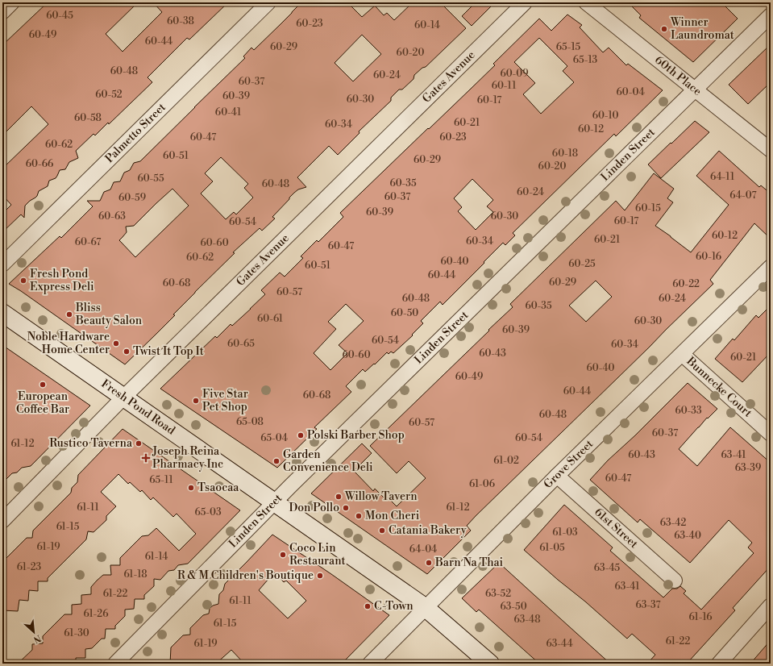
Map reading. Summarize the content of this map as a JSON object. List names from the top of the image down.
{
  "streets": {
    "main road": ["Fresh Pond Road"],
    "street": [
      "60th Place",
      "Gates Avenue",
      "Palmetto Street",
      "Linden Street",
      "Bunnecke Court",
      "Grove Street",
      "61st Street"
    ]
  },
  "crossings": [
    ["60th Place", "Linden Street"],
    ["Gates Avenue", "Fresh Pond Road"],
    ["Linden Street", "Fresh Pond Road"],
    ["Bunnecke Court", "Grove Street"],
    ["Fresh Pond Road", "Grove Street"],
    ["Grove Street", "61st Street"]
  ],
  "places": {
    "other": [
      "Winner Laundromat",
      "Fresh Pond Express Deli",
      "Bliss Beauty Salon",
      "Noble Hardware Home Center",
      "Twist It Top It",
      "European Coffee Bar",
      "Five Star Pet Shop",
      "Polski Barber Shop",
      "Rustico Taverna",
      "Garden Convenience Deli",
      "Tsaocaa",
      "Willow Tavern",
      "Don Pollo",
      "Mon Cheri",
      "Catania Bakery",
      "Coco Lin Restaurant",
      "Barn Na Thai",
      "R & M Children's Boutique",
      "C-Town"
    ],
    "health": ["Joseph Reina Pharmacy Inc"]
  },
  "house_numbers": [
    "60-45",
    "60-38",
    "60-23",
    "60-14",
    "60-49",
    "60-44",
    "60-29",
    "65-15",
    "60-20",
    "65-13",
    "60-48",
    "60-09",
    "60-24",
    "60-37",
    "60-11",
    "60-04",
    "60-52",
    "60-39",
    "60-30",
    "60-17",
    "60-41",
    "60-10",
    "60-58",
    "60-21",
    "60-34",
    "60-12",
    "60-47",
    "60-23",
    "60-62",
    "60-18",
    "60-51",
    "60-29",
    "60-66",
    "60-20",
    "64-11",
    "60-55",
    "60-35",
    "60-48",
    "60-24",
    "64-07",
    "60-37",
    "60-59",
    "60-15",
    "60-39",
    "60-63",
    "60-30",
    "60-17",
    "60-54",
    "60-12",
    "60-21",
    "60-34",
    "60-67",
    "60-60",
    "60-47",
    "60-16",
    "60-62",
    "60-40",
    "60-25",
    "60-51",
    "60-44",
    "60-29",
    "60-68",
    "60-22",
    "60-57",
    "60-48",
    "60-24",
    "60-35",
    "60-50",
    "60-61",
    "60-30",
    "60-39",
    "60-54",
    "60-65",
    "60-34",
    "60-43",
    "60-60",
    "60-21",
    "60-40",
    "60-49",
    "60-44",
    "60-68",
    "60-33",
    "60-48",
    "65-08",
    "60-57",
    "60-37",
    "65-04",
    "60-54",
    "61-12",
    "60-43",
    "63-41",
    "61-02",
    "63-39",
    "60-47",
    "65-11",
    "61-06",
    "61-11",
    "61-12",
    "65-03",
    "63-42",
    "61-15",
    "61-03",
    "63-40",
    "61-19",
    "61-05",
    "64-04",
    "61-14",
    "61-23",
    "63-45",
    "61-18",
    "63-41",
    "61-22",
    "63-52",
    "61-11",
    "63-37",
    "63-50",
    "61-26",
    "61-16",
    "63-48",
    "61-15",
    "61-30",
    "61-22",
    "61-19",
    "63-44"
  ],
  "north": "bottom right"
}
